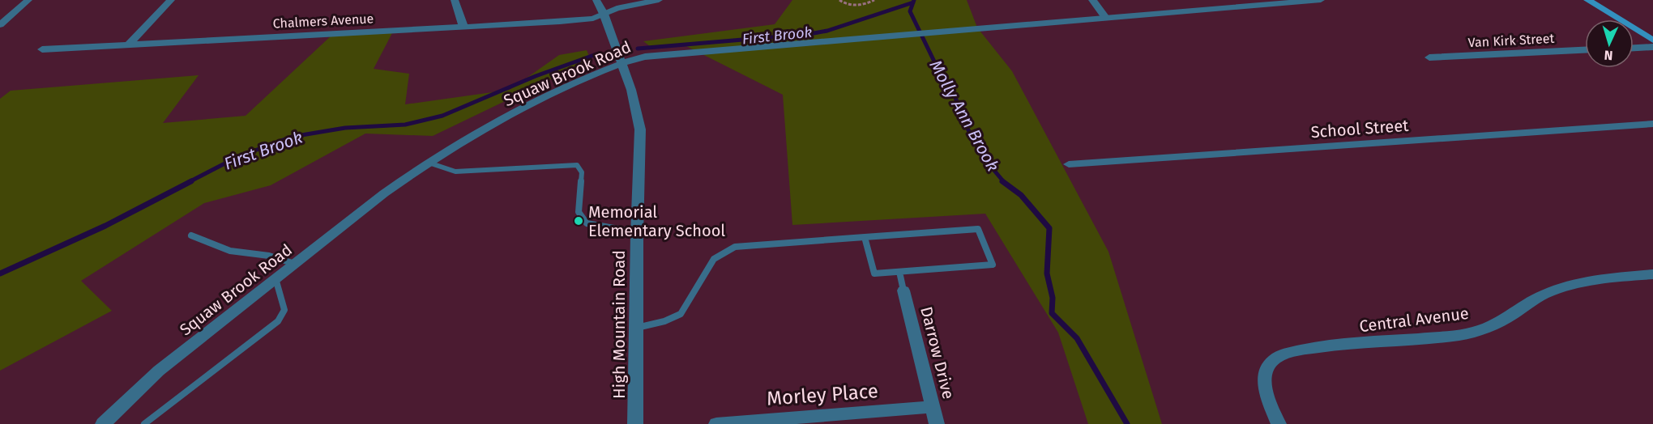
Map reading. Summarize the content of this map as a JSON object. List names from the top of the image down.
{
  "streets": {
    "street": [
      "Chalmers Avenue",
      "Van Kirk Street",
      "Squaw Brook Road",
      "School Street",
      "Central Avenue",
      "High Mountain Road",
      "Darrow Drive",
      "Morley Place"
    ]
  },
  "crossings": [
    ["Chalmers Avenue", "High Mountain Road"],
    ["Squaw Brook Road", "High Mountain Road"],
    ["Darrow Drive", "Morley Place"]
  ],
  "water": ["First Brook", "Molly Ann Brook"],
  "places": ["Memorial Elementary School"],
  "north": "bottom"
}
